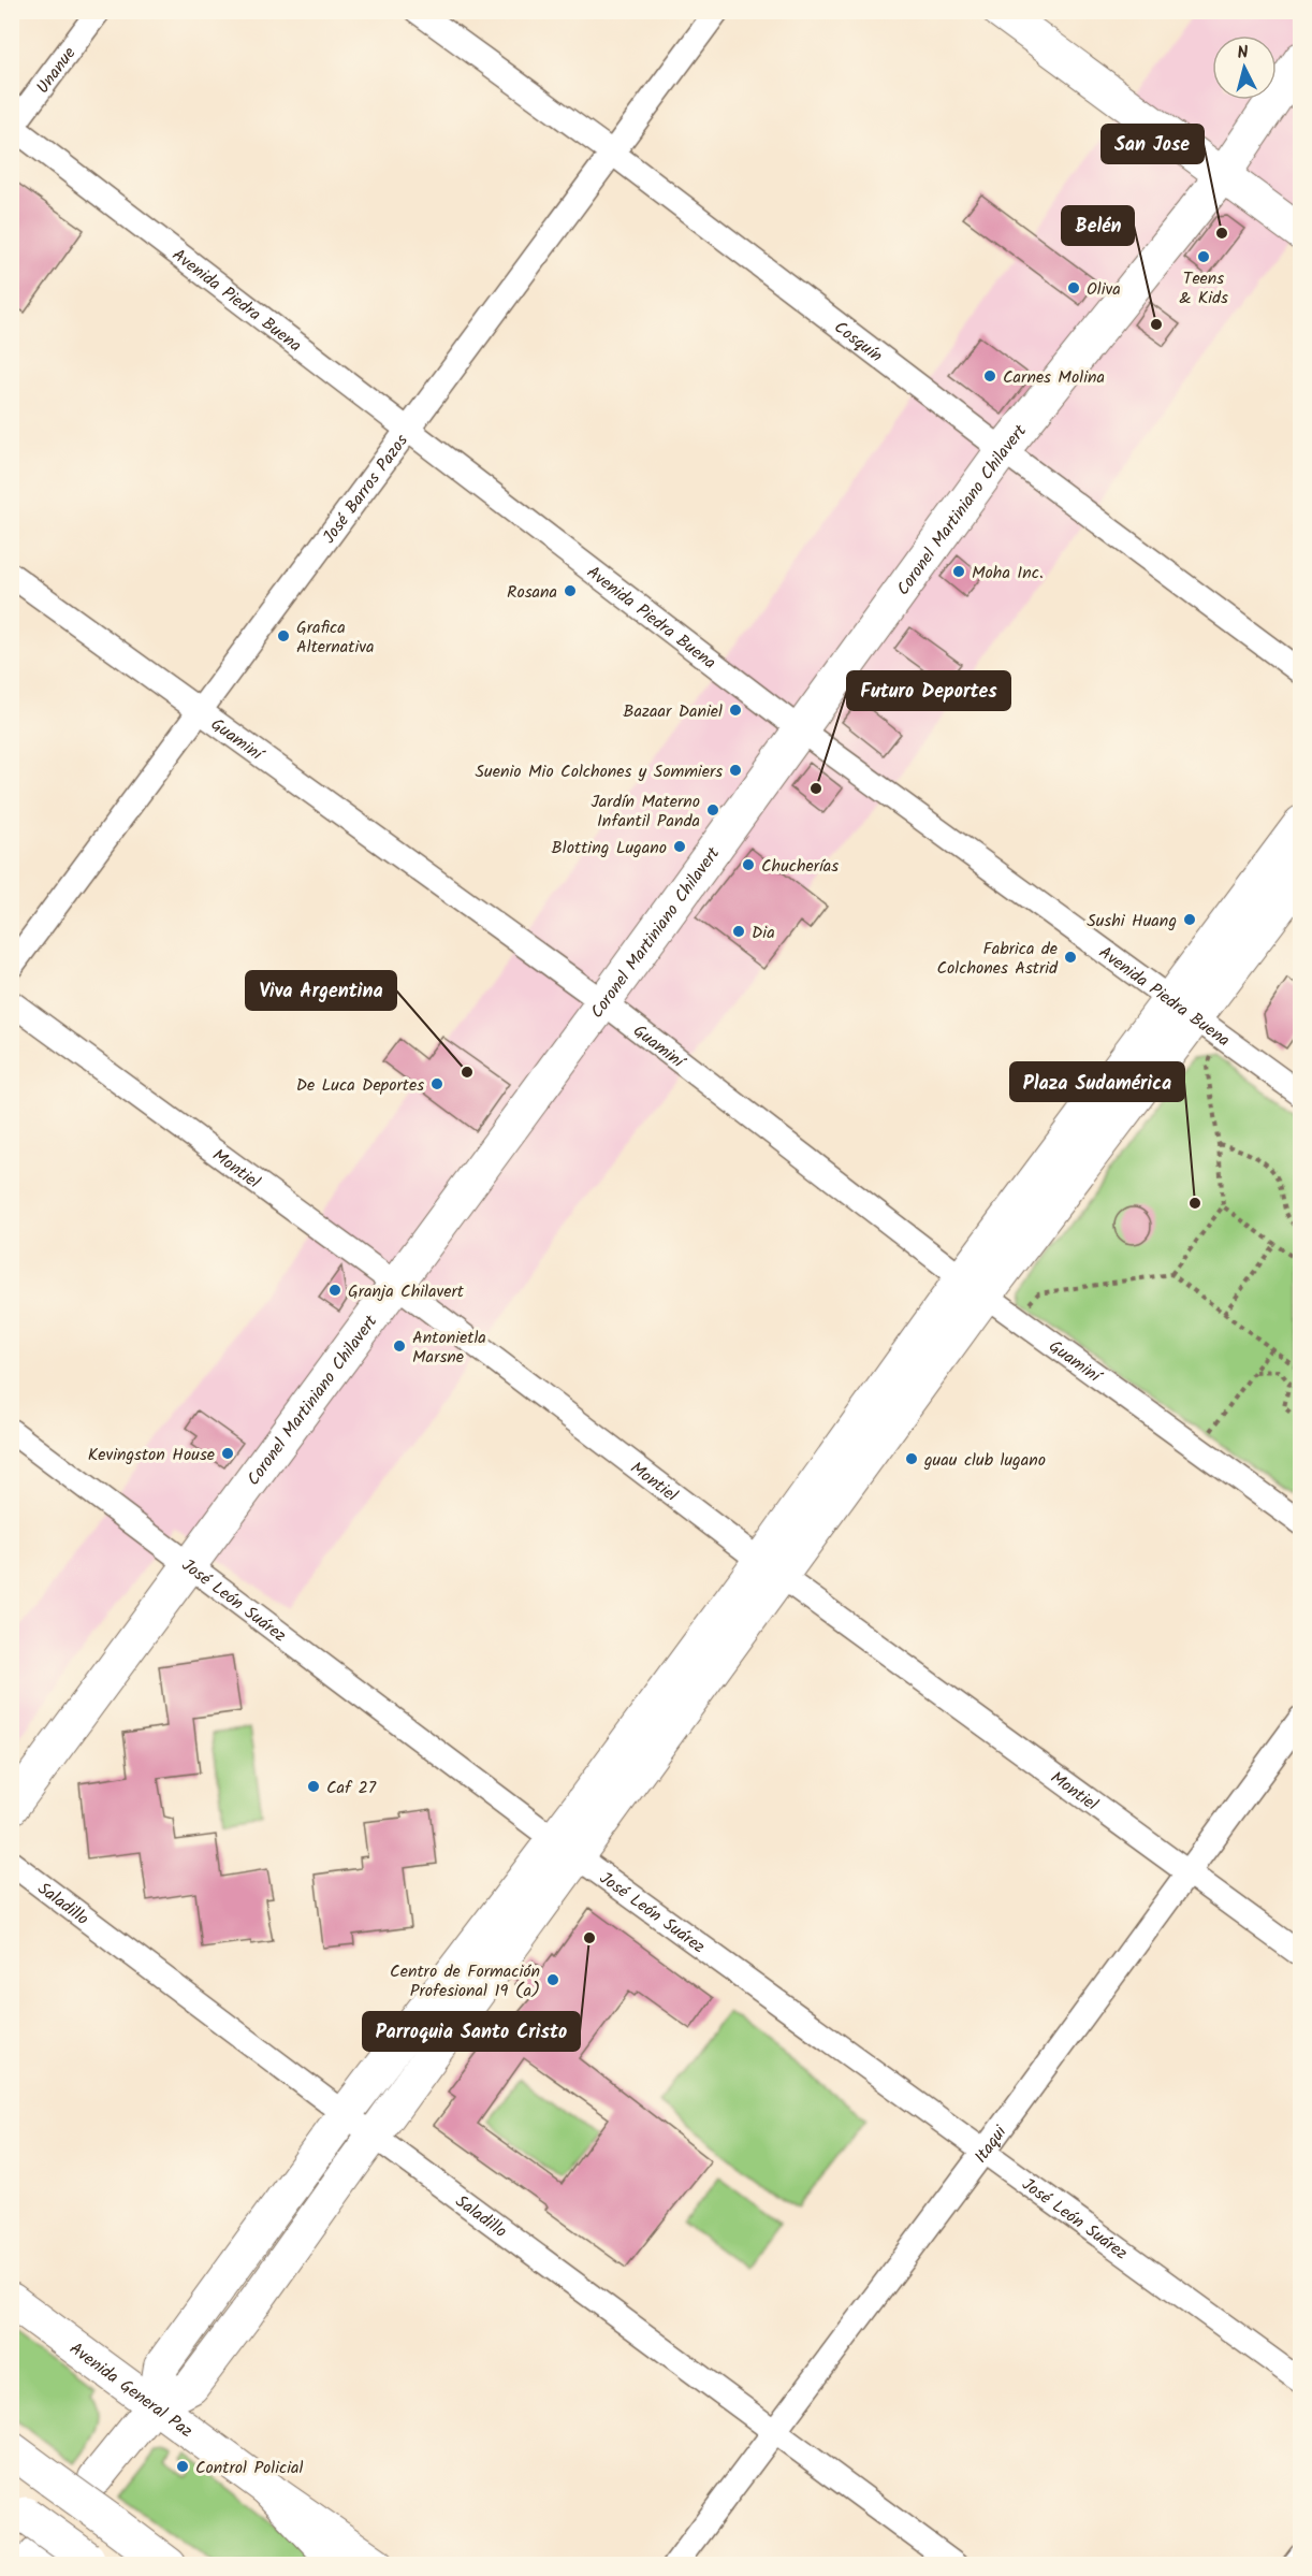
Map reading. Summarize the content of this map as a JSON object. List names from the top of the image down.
{
  "streets": {
    "street": [
      "Unanue",
      "Avenida Piedra Buena",
      "Cosquín",
      "José Barros Pazos",
      "Coronel Martiniano Chilavert",
      "Guaminí",
      "Montiel",
      "José León Suárez",
      "Saladillo",
      "Itaqui",
      "Avenida General Paz"
    ]
  },
  "crossings": [
    ["Unanue", "Avenida Piedra Buena"],
    ["Avenida Piedra Buena", "José Barros Pazos"],
    ["Avenida Piedra Buena", "Coronel Martiniano Chilavert"],
    ["Cosquín", "José Barros Pazos"],
    ["Cosquín", "Coronel Martiniano Chilavert"],
    ["José Barros Pazos", "Guaminí"],
    ["Coronel Martiniano Chilavert", "Guaminí"],
    ["Coronel Martiniano Chilavert", "Montiel"],
    ["Coronel Martiniano Chilavert", "José León Suárez"],
    ["Montiel", "Itaqui"],
    ["José León Suárez", "Itaqui"],
    ["Saladillo", "Itaqui"]
  ],
  "places": [
    "San Jose",
    "Teens & Kids",
    "Oliva",
    "Belén",
    "Carnes Molina",
    "Moha Inc.",
    "Rosana",
    "Grafica Alternativa",
    "Bazaar Daniel",
    "Suenio Mio Colchones y Sommiers",
    "Futuro Deportes",
    "Jardín Materno Infantil Panda",
    "Blotting Lugano",
    "Chucherías",
    "Sushi Huang",
    "Dia",
    "Fabrica de Colchones Astrid",
    "Viva Argentina",
    "De Luca Deportes",
    "Plaza Sudamérica",
    "Granja Chilavert",
    "Antonietla Marsne",
    "Kevingston House",
    "guau club lugano",
    "Caf 27",
    "Parroquia Santo Cristo",
    "Centro de Formación Profesional 19 (a)",
    "Control Policial"
  ],
  "north": "top"
}
